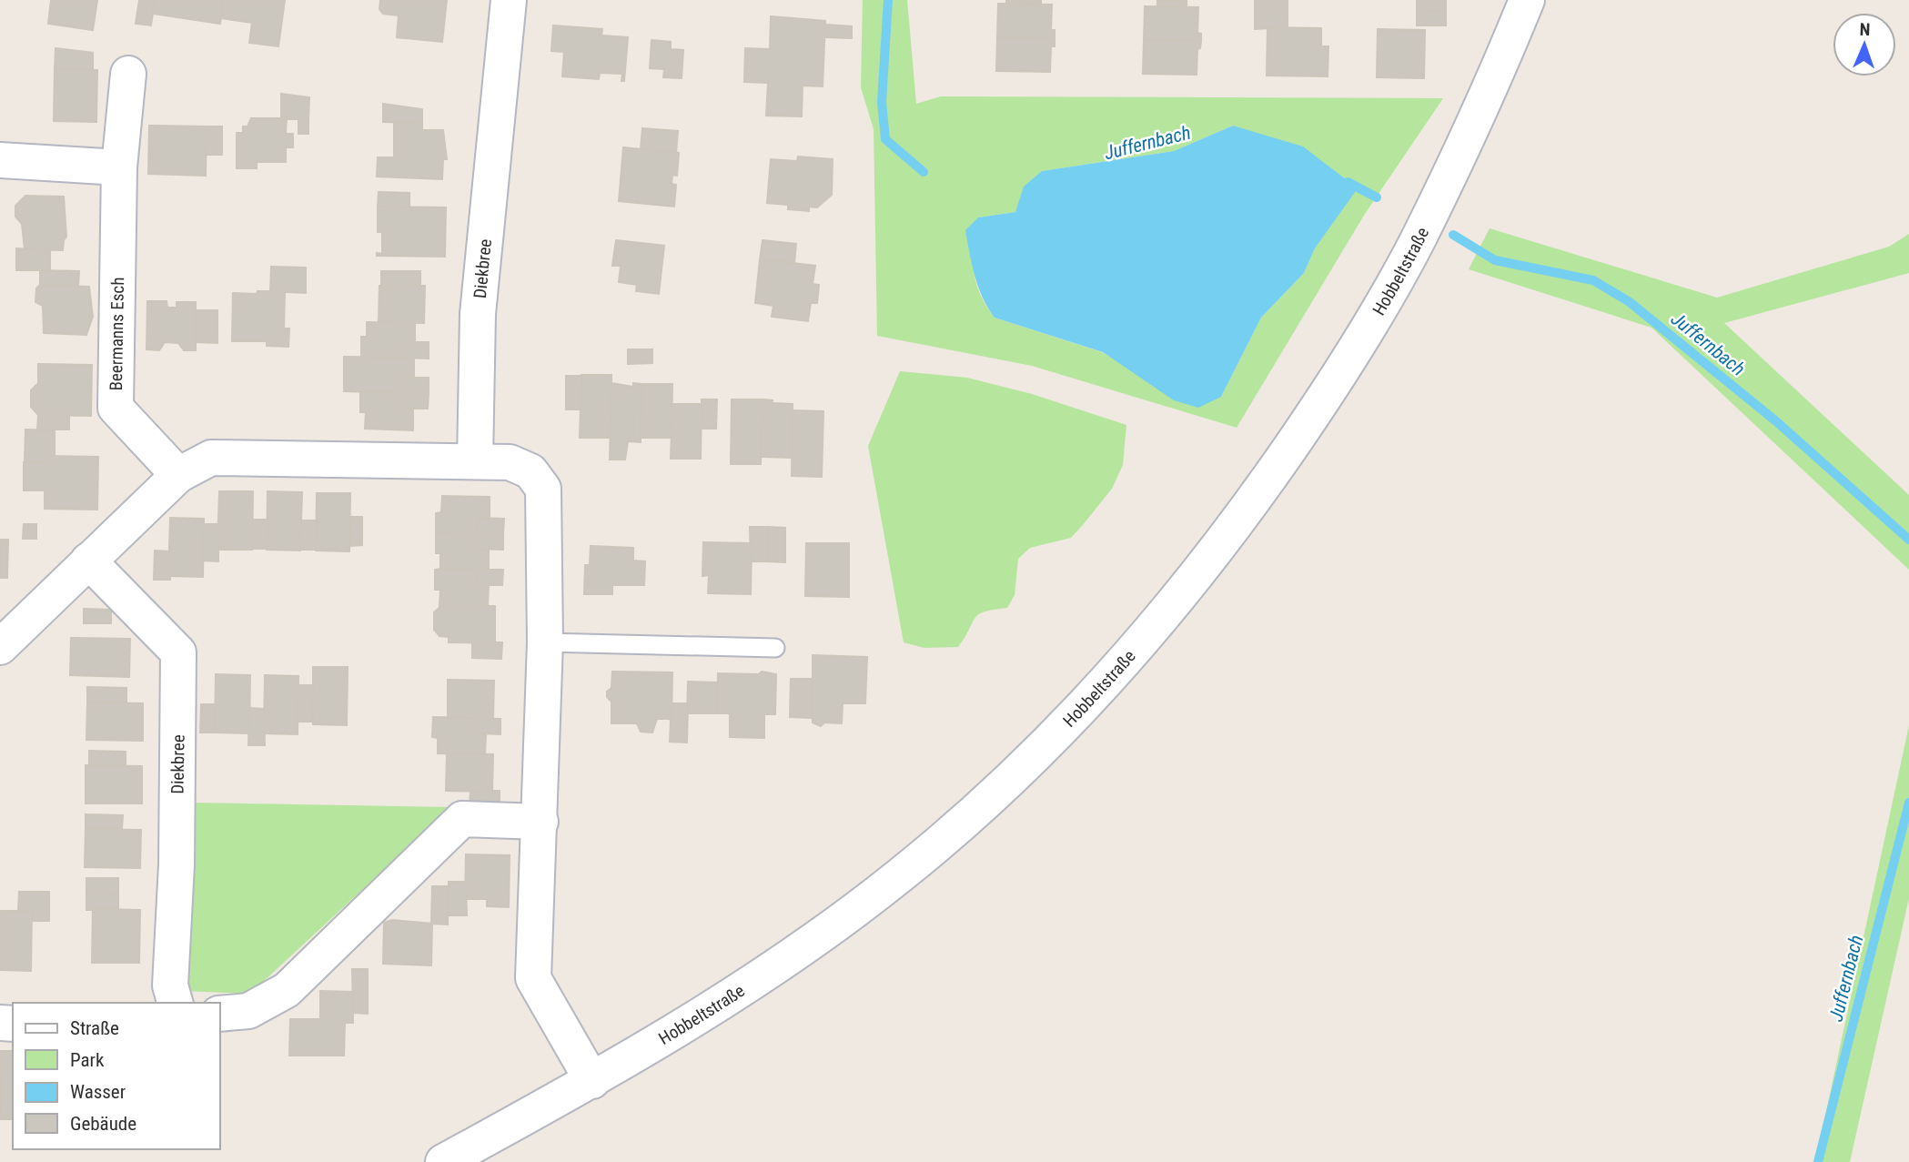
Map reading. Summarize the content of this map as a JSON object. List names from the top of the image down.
{
  "streets": {
    "street": ["Diekbree", "Hobbeltstraße", "Beermanns Esch"]
  },
  "water": ["Juffernbach"],
  "legend": [
    "Straße",
    "Park",
    "Wasser",
    "Gebäude"
  ],
  "north": "top"
}
